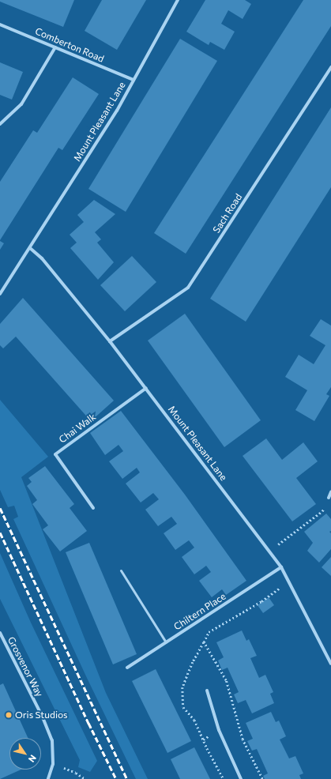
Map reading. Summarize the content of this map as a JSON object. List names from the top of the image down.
{
  "streets": {
    "street": [
      "Comberton Road",
      "Mount Pleasant Lane",
      "Sach Road",
      "Chai Walk",
      "Chiltern Place",
      "Grosvenor Way"
    ]
  },
  "crossings": [
    ["Comberton Road", "Mount Pleasant Lane"],
    ["Mount Pleasant Lane", "Sach Road"],
    ["Mount Pleasant Lane", "Chai Walk"],
    ["Mount Pleasant Lane", "Chiltern Place"]
  ],
  "places": ["Oris Studios"],
  "north": "bottom right"
}
